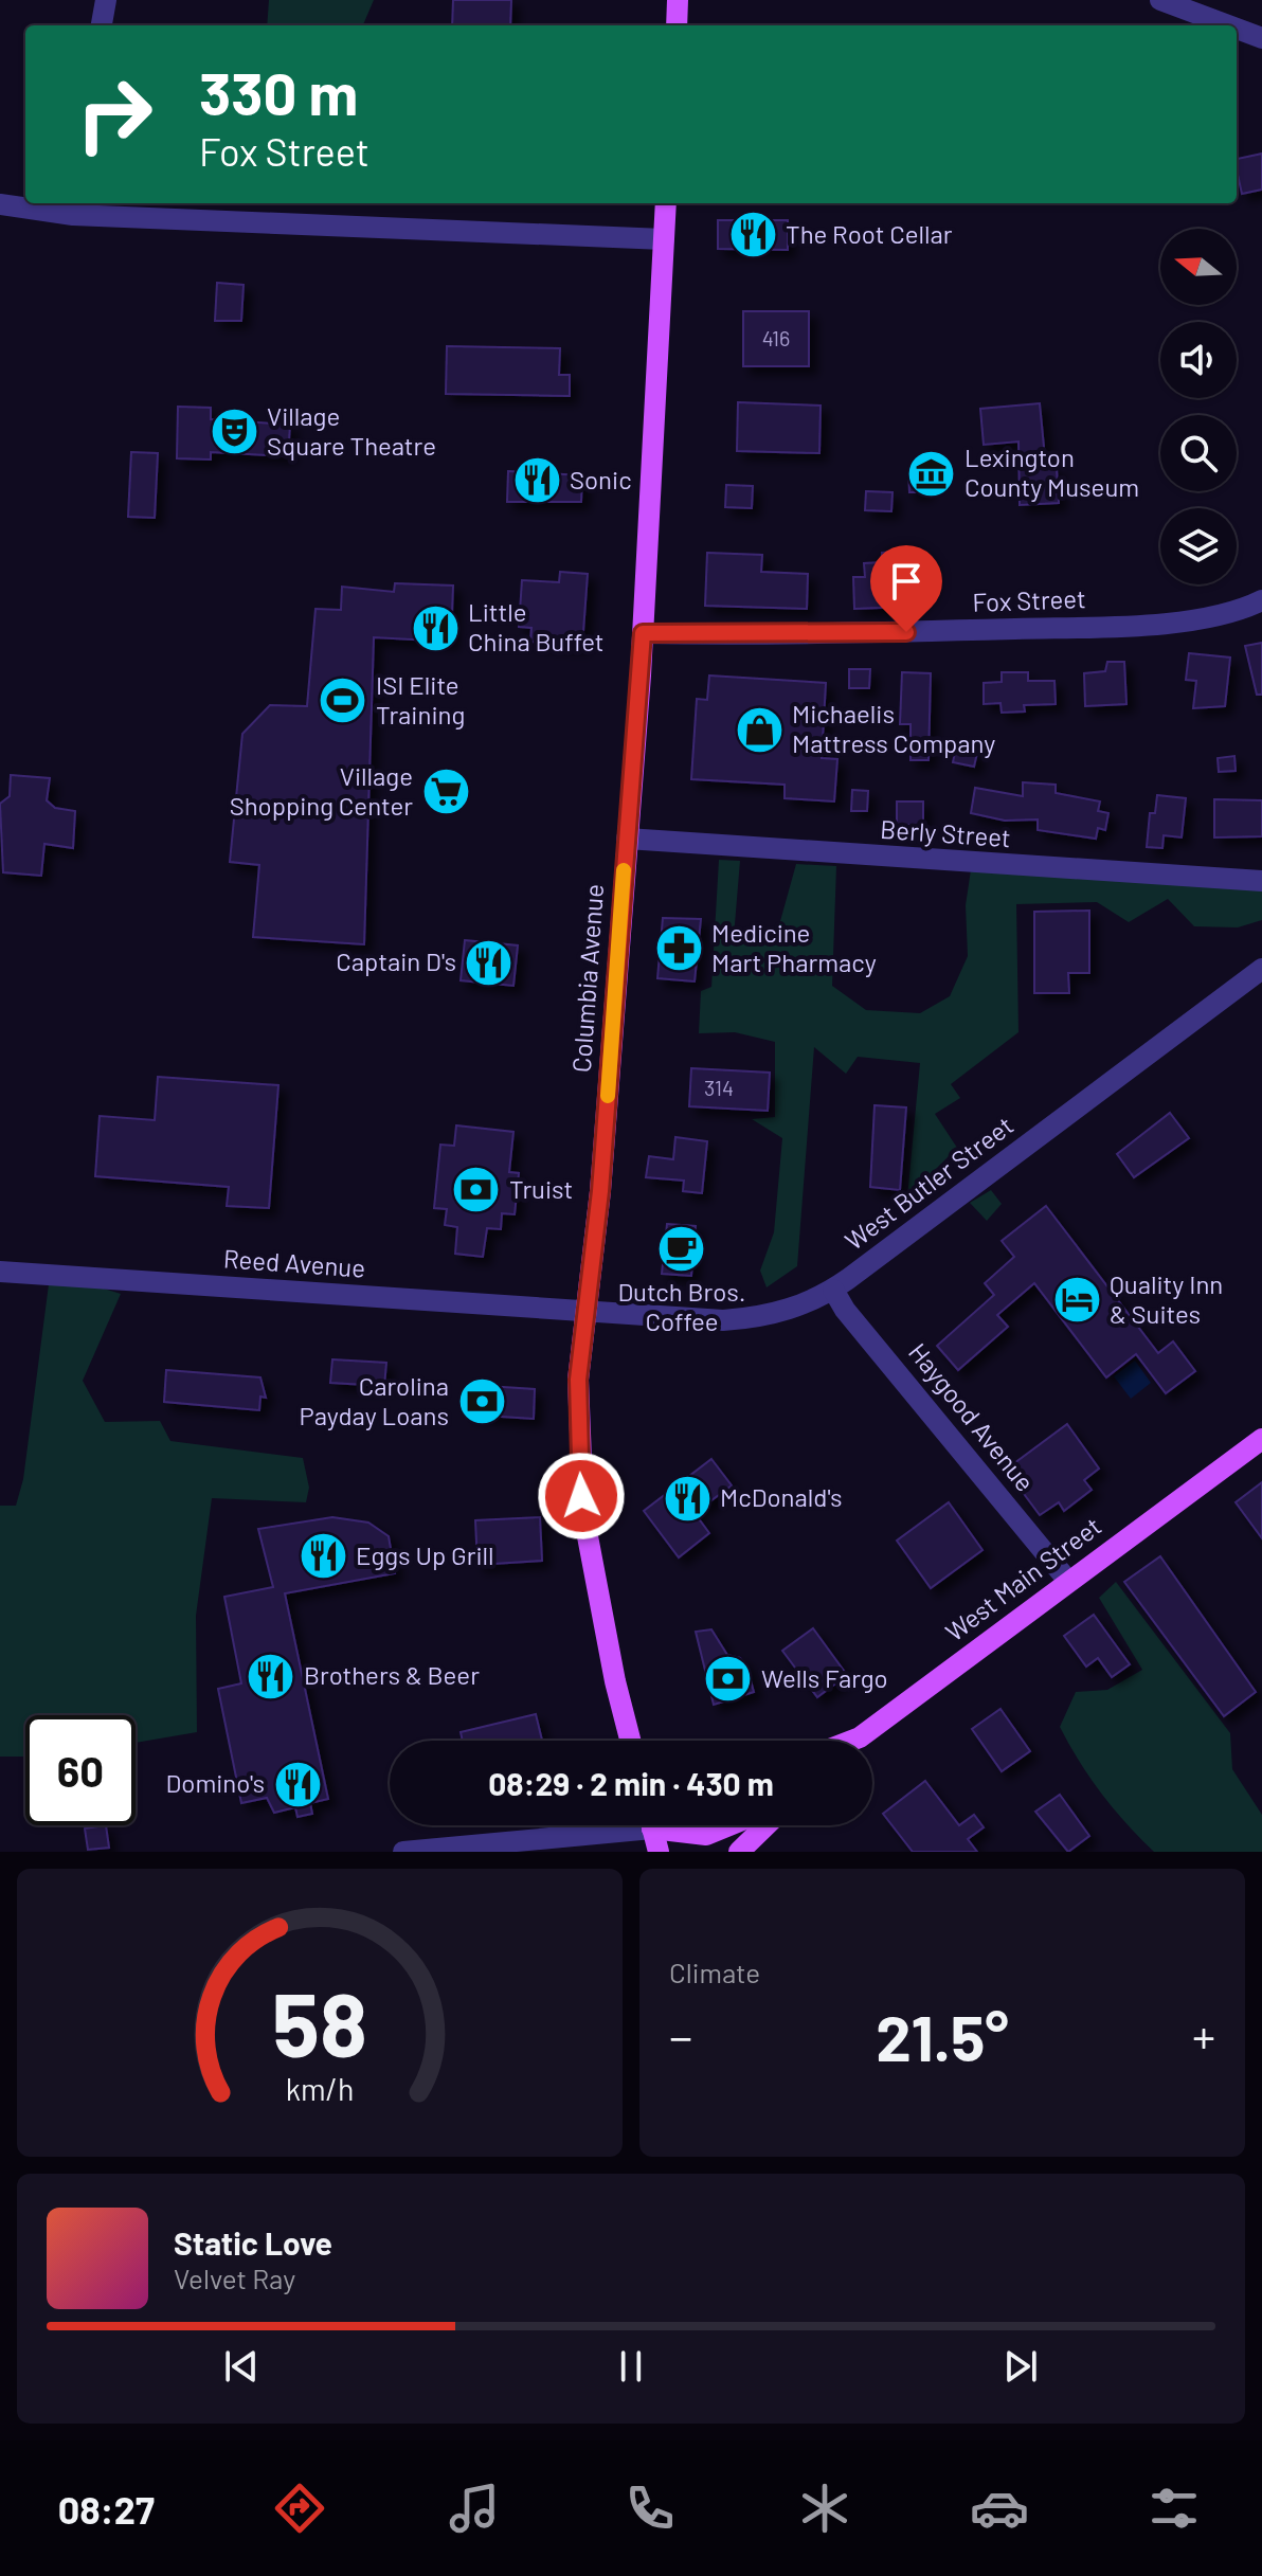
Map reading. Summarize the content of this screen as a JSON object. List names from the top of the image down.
{
  "streets": {
    "main road": ["Columbia Avenue", "West Main Street"],
    "street": [
      "Fox Street",
      "Berly Street",
      "West Butler Street",
      "Reed Avenue",
      "Haygood Avenue"
    ]
  },
  "crossings": [
    ["Fox Street", "Columbia Avenue"],
    ["Berly Street", "Columbia Avenue"],
    ["Columbia Avenue", "West Butler Street"],
    ["Columbia Avenue", "Reed Avenue"],
    ["West Butler Street", "Reed Avenue"],
    ["West Butler Street", "Haygood Avenue"],
    ["Haygood Avenue", "West Main Street"]
  ],
  "places": {
    "restaurant": [
      "The Root Cellar",
      "Sonic",
      "Little China Buffet",
      "Captain D's",
      "McDonald's",
      "Eggs Up Grill",
      "Brothers & Beer",
      "Domino's"
    ],
    "theatre": ["Village Square Theatre"],
    "museum": ["Lexington County Museum"],
    "sports": ["ISI Elite Training"],
    "shop": ["Michaelis Mattress Company"],
    "supermarket": ["Village Shopping Center"],
    "pharmacy": ["Medicine Mart Pharmacy"],
    "bank": ["Truist", "Carolina Payday Loans", "Wells Fargo"],
    "cafe": ["Dutch Bros. Coffee"],
    "hotel": ["Quality Inn & Suites"]
  },
  "house_numbers": ["416", "314"],
  "north": "left",
  "page": {
    "turn": ["330 m", "Fox Street"],
    "limit": "60",
    "trip": "08:29 · 2 min · 430 m",
    "tile": "Climate",
    "heat": ["−", "21.5°", "+"],
    "song": ["Static Love", "Velvet Ray"],
    "tabs": "08:27",
    "gauge": ["58", "km/h"]
  }
}
